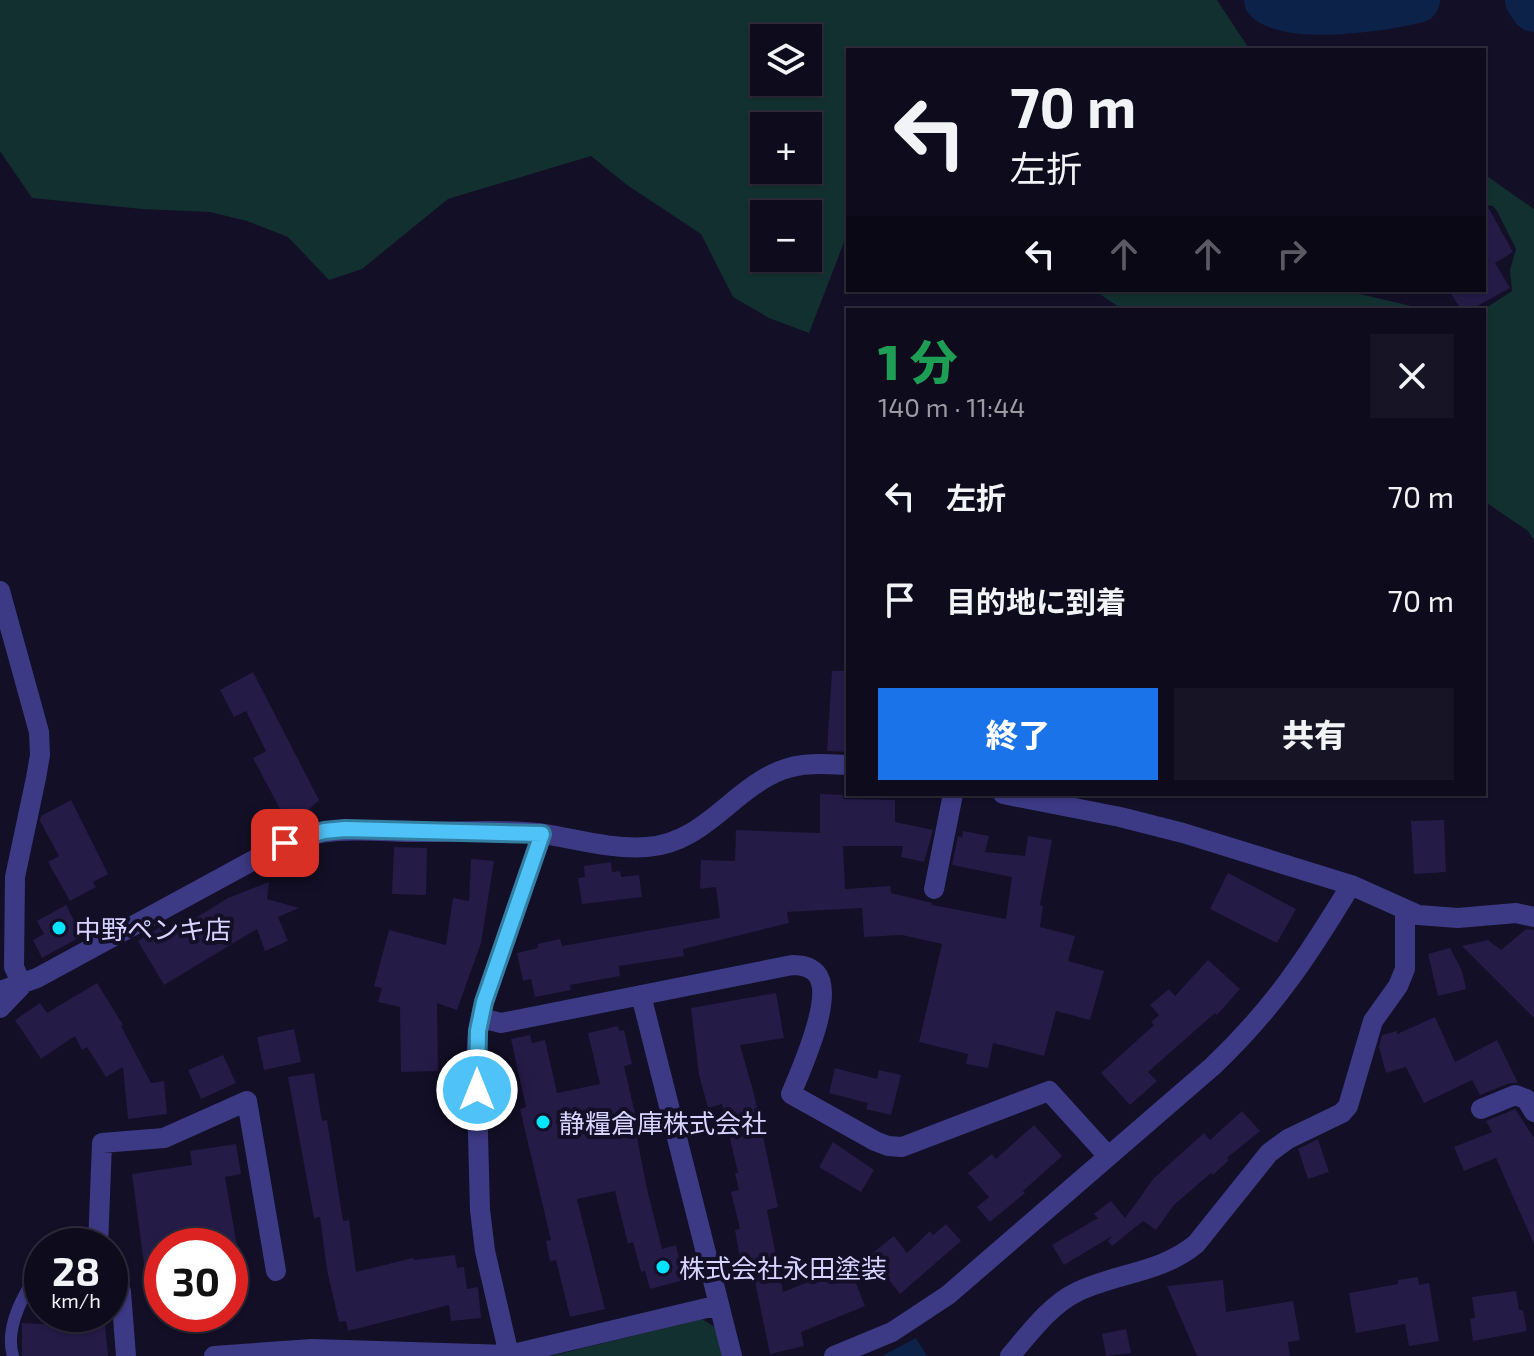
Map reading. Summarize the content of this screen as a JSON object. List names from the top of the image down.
{
  "places": ["中野ペンキ店", "静糧倉庫株式会社", "株式会社永田塗装"],
  "page": {
    "map_buttons": ["+", "−"],
    "turn": ["70 m", "左折"],
    "heading": ["1 分", "140 m · 11:44"],
    "list": [
      {
        "name": "左折",
        "value": "70 m"
      },
      {
        "name": "目的地に到着",
        "value": "70 m"
      }
    ],
    "buttons": ["終了", "共有"],
    "speed": "28 km/h",
    "limit": "30"
  }
}
